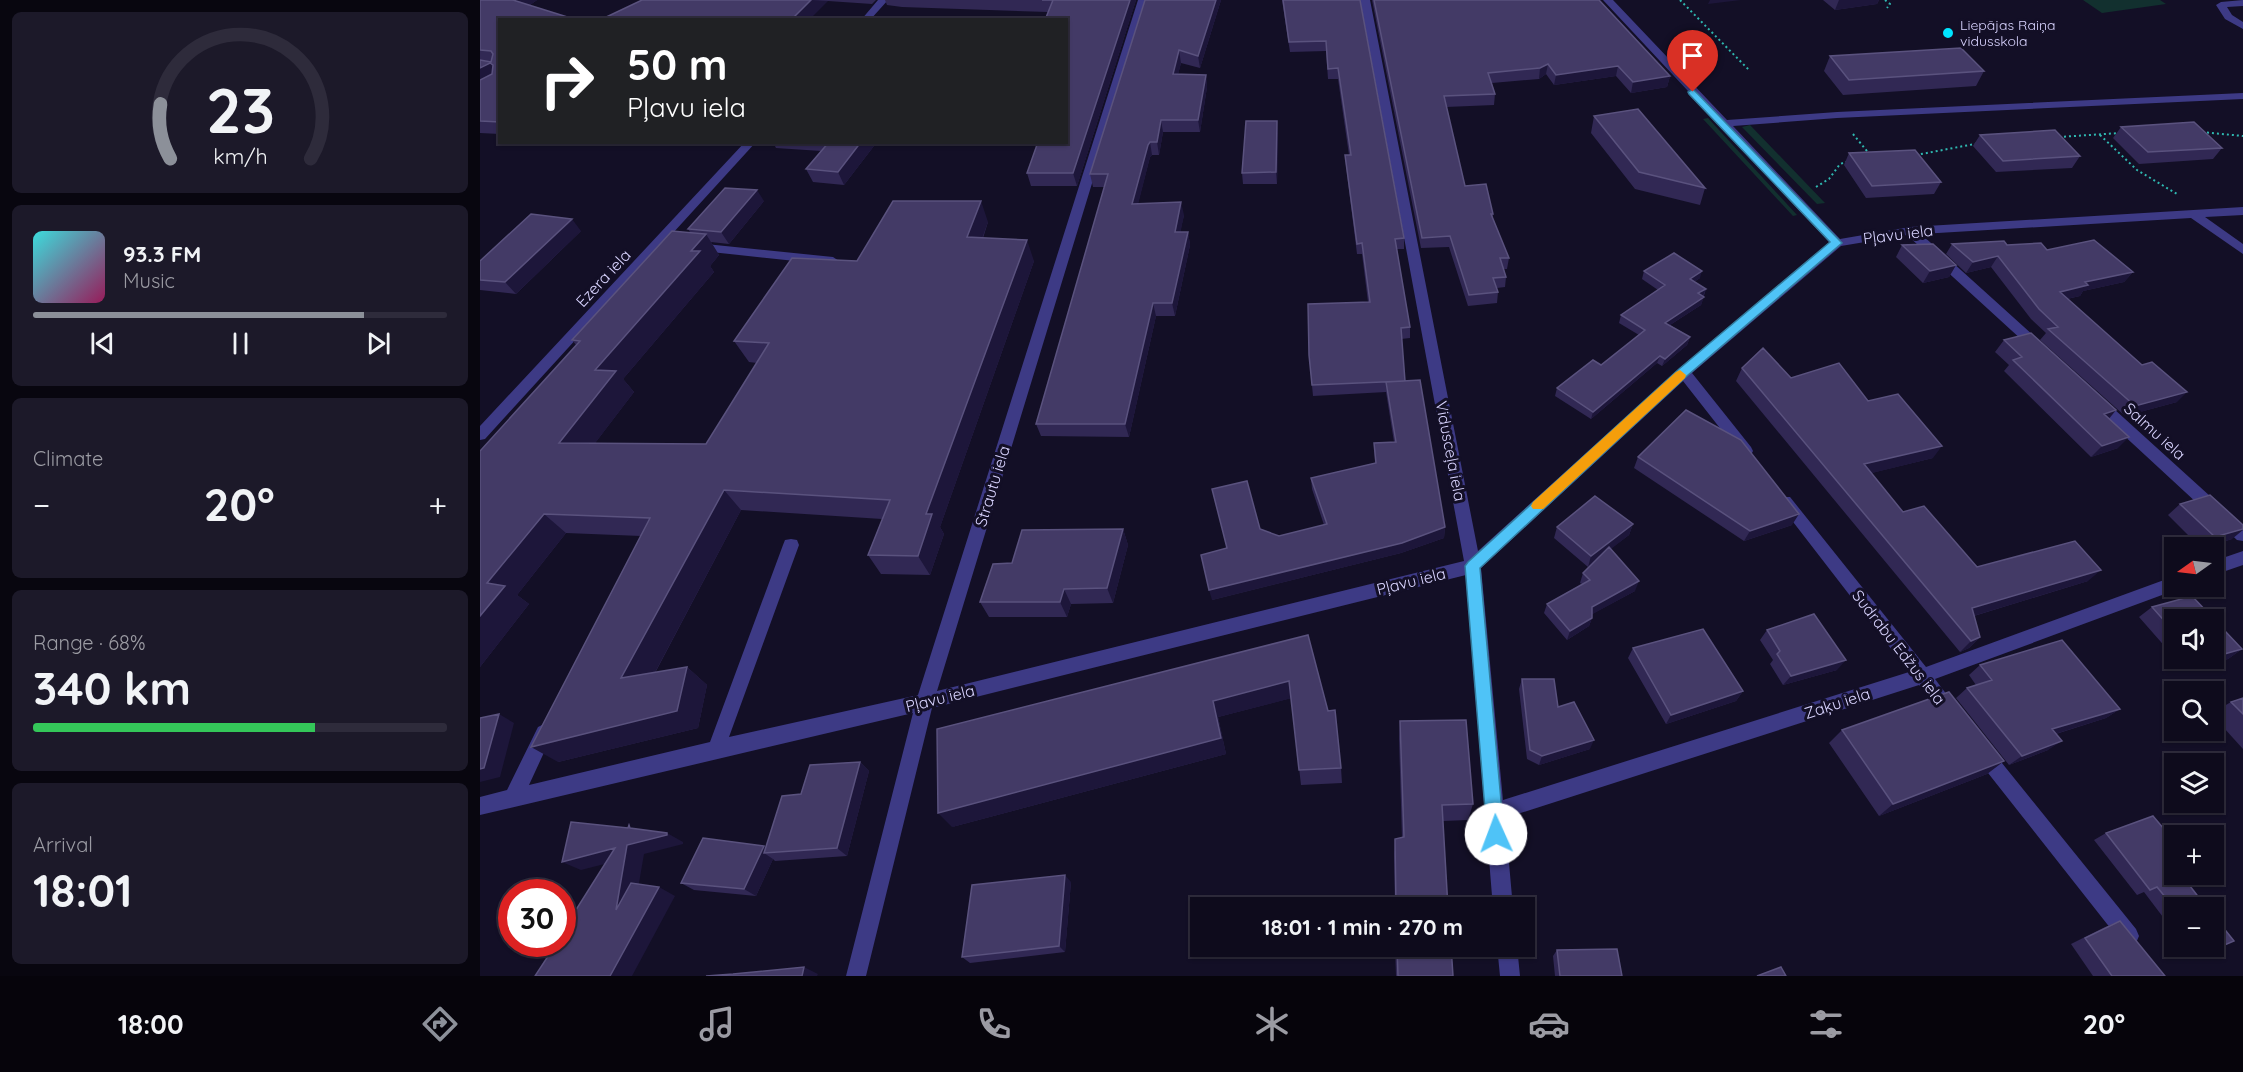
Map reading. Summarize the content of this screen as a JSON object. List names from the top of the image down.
{
  "streets": {
    "street": [
      "Pļavu iela",
      "Ezera iela",
      "Salmu iela",
      "Vidusceļa iela",
      "Strautu iela",
      "Sudrabu Edžus iela",
      "Zaķu iela"
    ]
  },
  "crossings": [
    ["Pļavu iela", "Vidusceļa iela"],
    ["Pļavu iela", "Strautu iela"],
    ["Vidusceļa iela", "Zaķu iela"],
    ["Sudrabu Edžus iela", "Zaķu iela"]
  ],
  "places": ["Liepājas Raiņa vidusskola"],
  "north": "left",
  "page": {
    "turn": ["50 m", "Pļavu iela"],
    "song": ["93.3 FM", "Music"],
    "tile": [
      "Climate",
      ["Range · 68%", "340 km"],
      ["Arrival", "18:01"]
    ],
    "heat": ["−", "20°", "+"],
    "map_buttons": ["+", "−"],
    "limit": "30",
    "trip": "18:01 · 1 min · 270 m",
    "tabs": ["18:00", "20°"],
    "gauge": ["23", "km/h"]
  }
}
